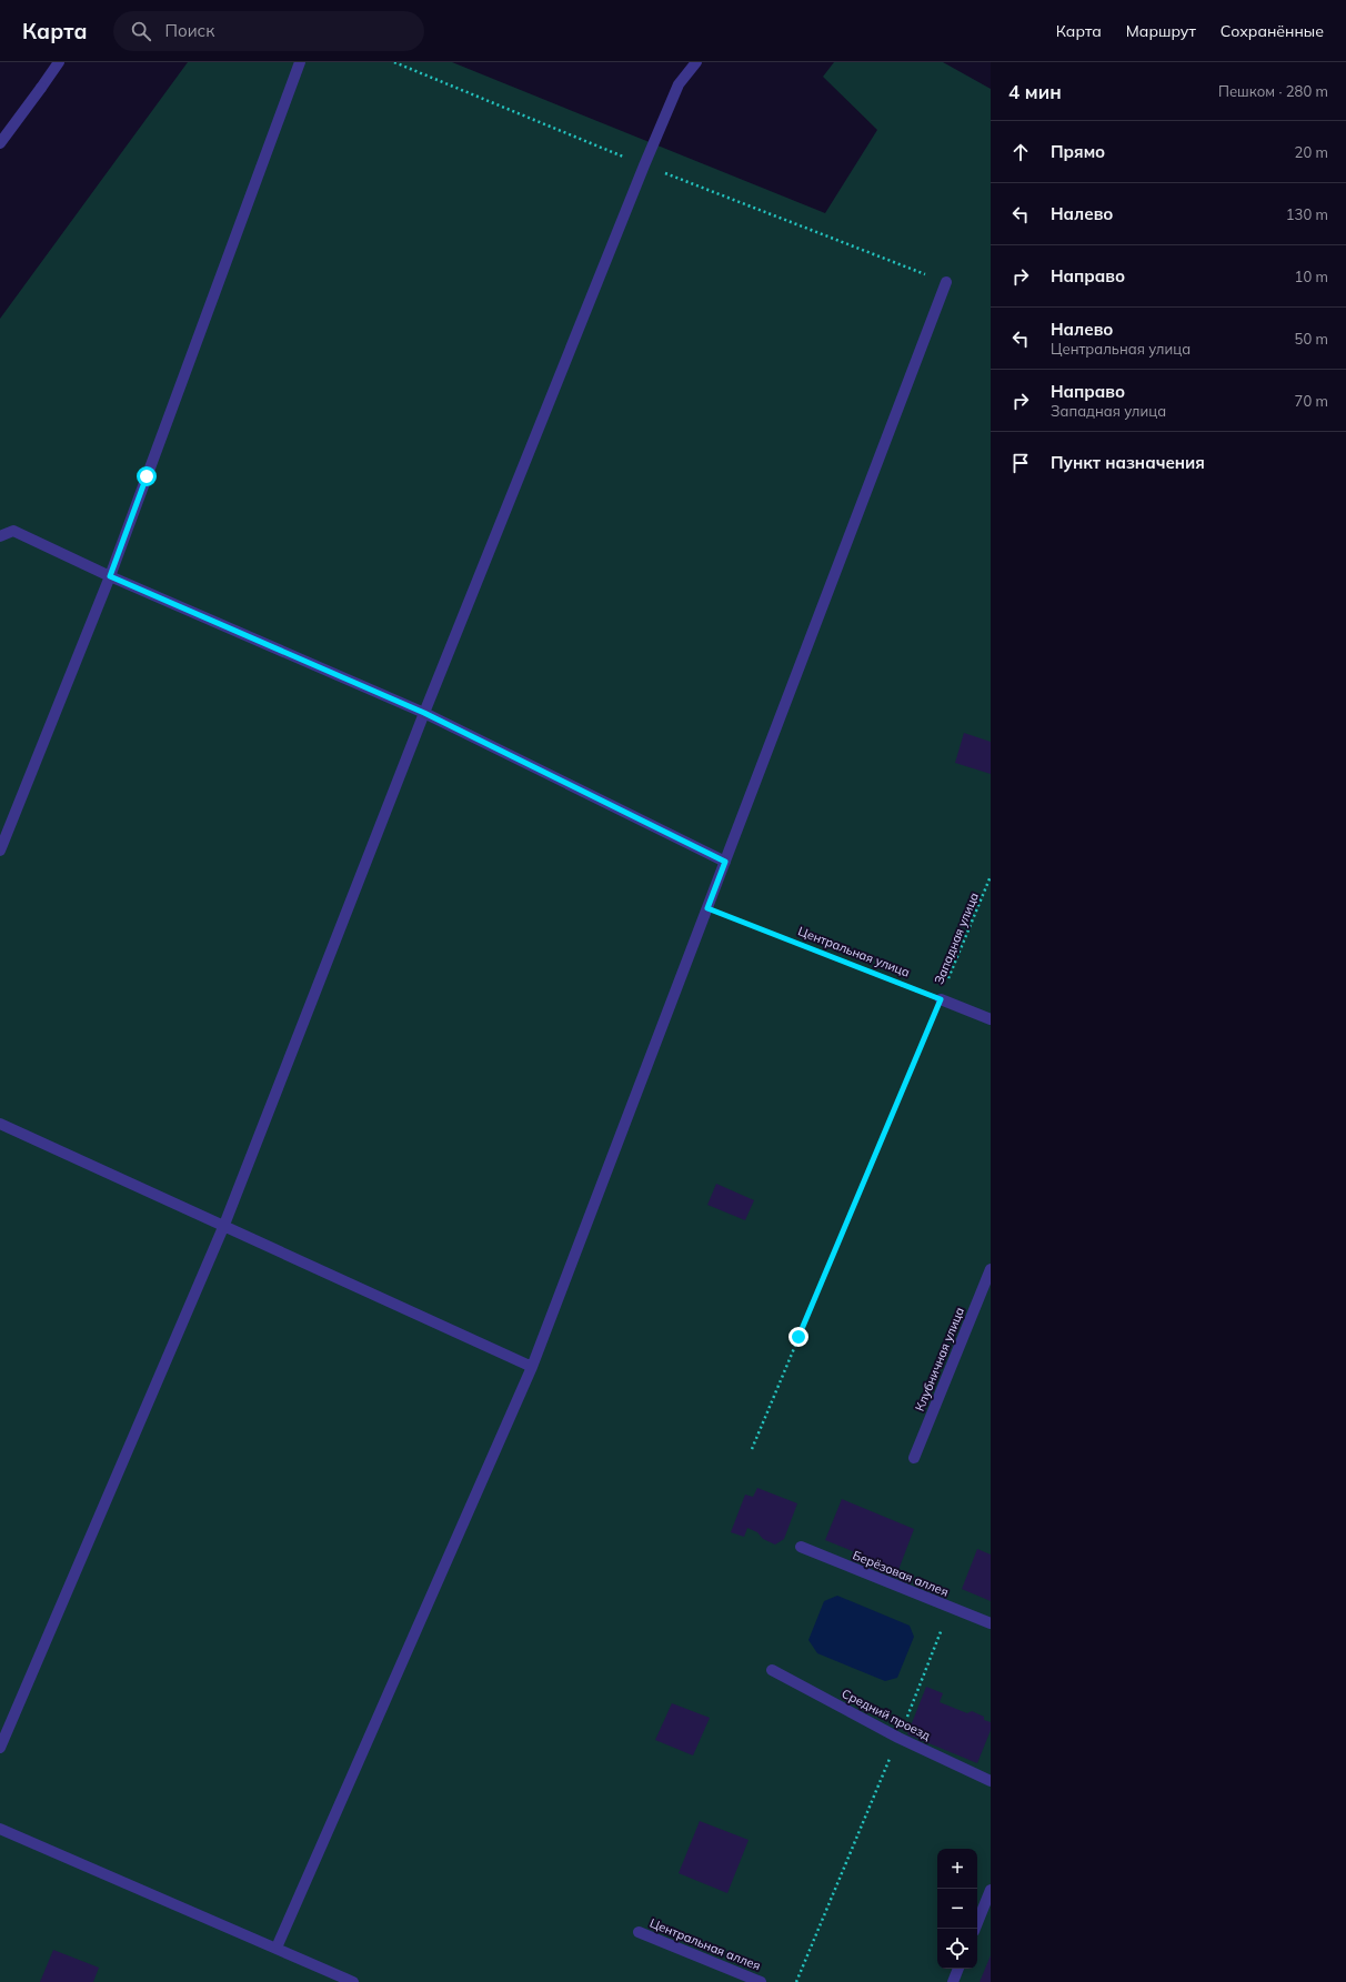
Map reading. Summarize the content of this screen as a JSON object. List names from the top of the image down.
{
  "streets": {
    "street": [
      "Клубничная улица",
      "Берёзовая аллея",
      "Средний проезд",
      "Центральная аллея"
    ],
    "path": ["Западная улица", "Центральная улица"]
  },
  "crossings": [
    ["Западная улица", "Центральная улица"]
  ],
  "page": {
    "header": "Карта",
    "search": "Поиск",
    "nav": ["Карта", "Маршрут", "Сохранённые"],
    "heading": ["4 мин", "Пешком · 280 m"],
    "list": [
      ["Прямо", "20 m"],
      ["Налево", "130 m"],
      ["Направо", "10 m"],
      ["Налево", "Центральная улица", "50 m"],
      ["Направо", "Западная улица", "70 m"],
      "Пункт назначения"
    ],
    "map_buttons": ["+", "−"]
  }
}
